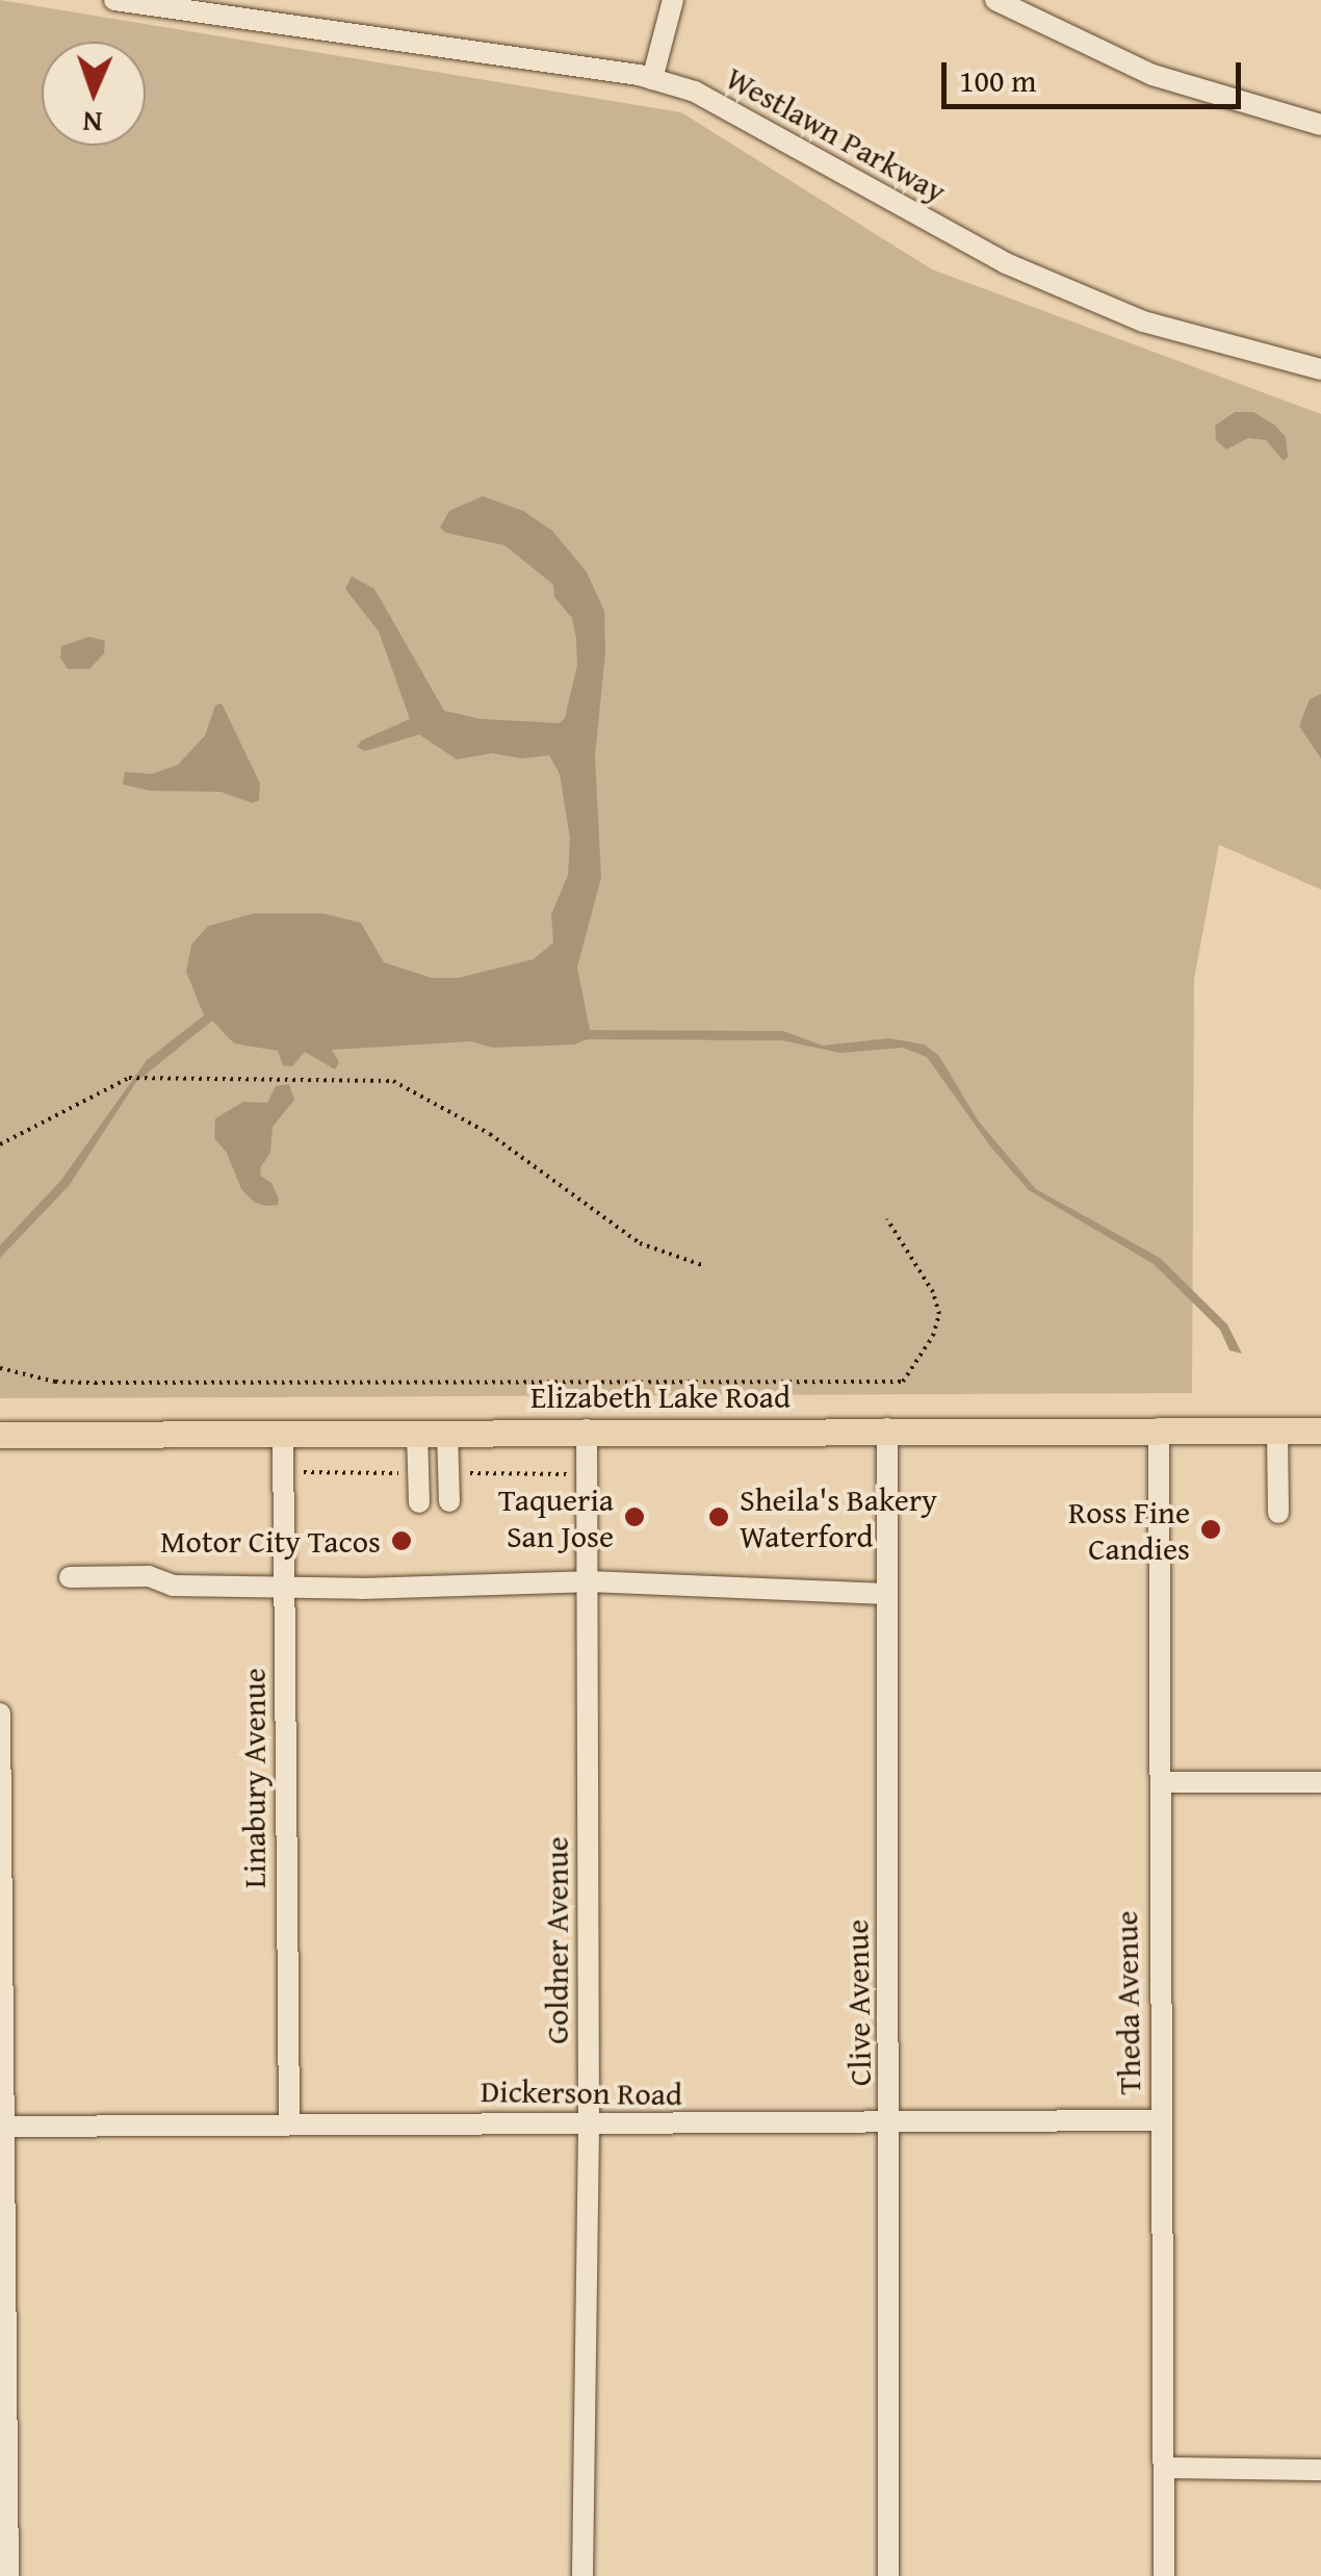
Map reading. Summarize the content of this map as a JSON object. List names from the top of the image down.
{
  "streets": {
    "main road": ["Elizabeth Lake Road"],
    "street": [
      "Westlawn Parkway",
      "Linabury Avenue",
      "Goldner Avenue",
      "Clive Avenue",
      "Theda Avenue",
      "Dickerson Road"
    ]
  },
  "crossings": [
    ["Elizabeth Lake Road", "Linabury Avenue"],
    ["Elizabeth Lake Road", "Goldner Avenue"],
    ["Elizabeth Lake Road", "Clive Avenue"],
    ["Elizabeth Lake Road", "Theda Avenue"],
    ["Linabury Avenue", "Dickerson Road"],
    ["Goldner Avenue", "Dickerson Road"],
    ["Clive Avenue", "Dickerson Road"],
    ["Theda Avenue", "Dickerson Road"]
  ],
  "places": [
    "Taqueria San Jose",
    "Sheila's Bakery Waterford",
    "Ross Fine Candies",
    "Motor City Tacos"
  ],
  "scale_bar": "100 m",
  "north": "bottom"
}
